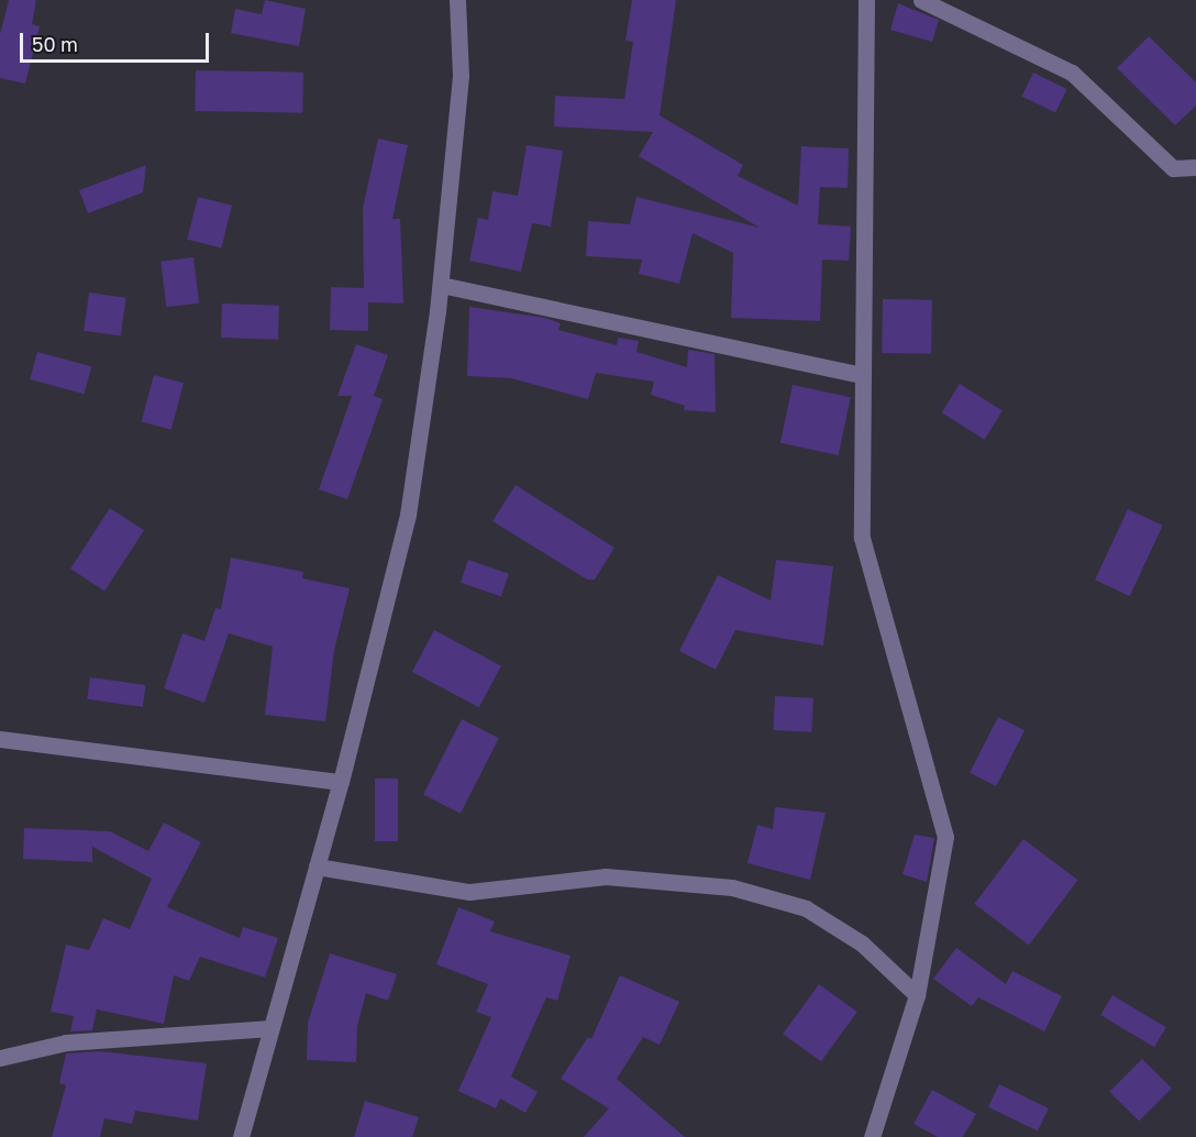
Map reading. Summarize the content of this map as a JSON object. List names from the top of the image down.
{
  "scale_bar": "50 m"
}
